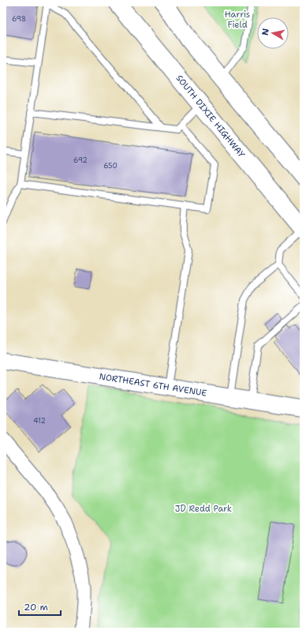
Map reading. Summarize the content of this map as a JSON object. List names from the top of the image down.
{
  "streets": {
    "highway": ["SOUTH DIXIE HIGHWAY"],
    "street": ["NORTHEAST 6TH AVENUE"]
  },
  "parks": ["Harris Field", "JD Redd Park"],
  "house_numbers": [
    "698",
    "692",
    "650",
    "412"
  ],
  "scale_bar": "20 m",
  "north": "left"
}
